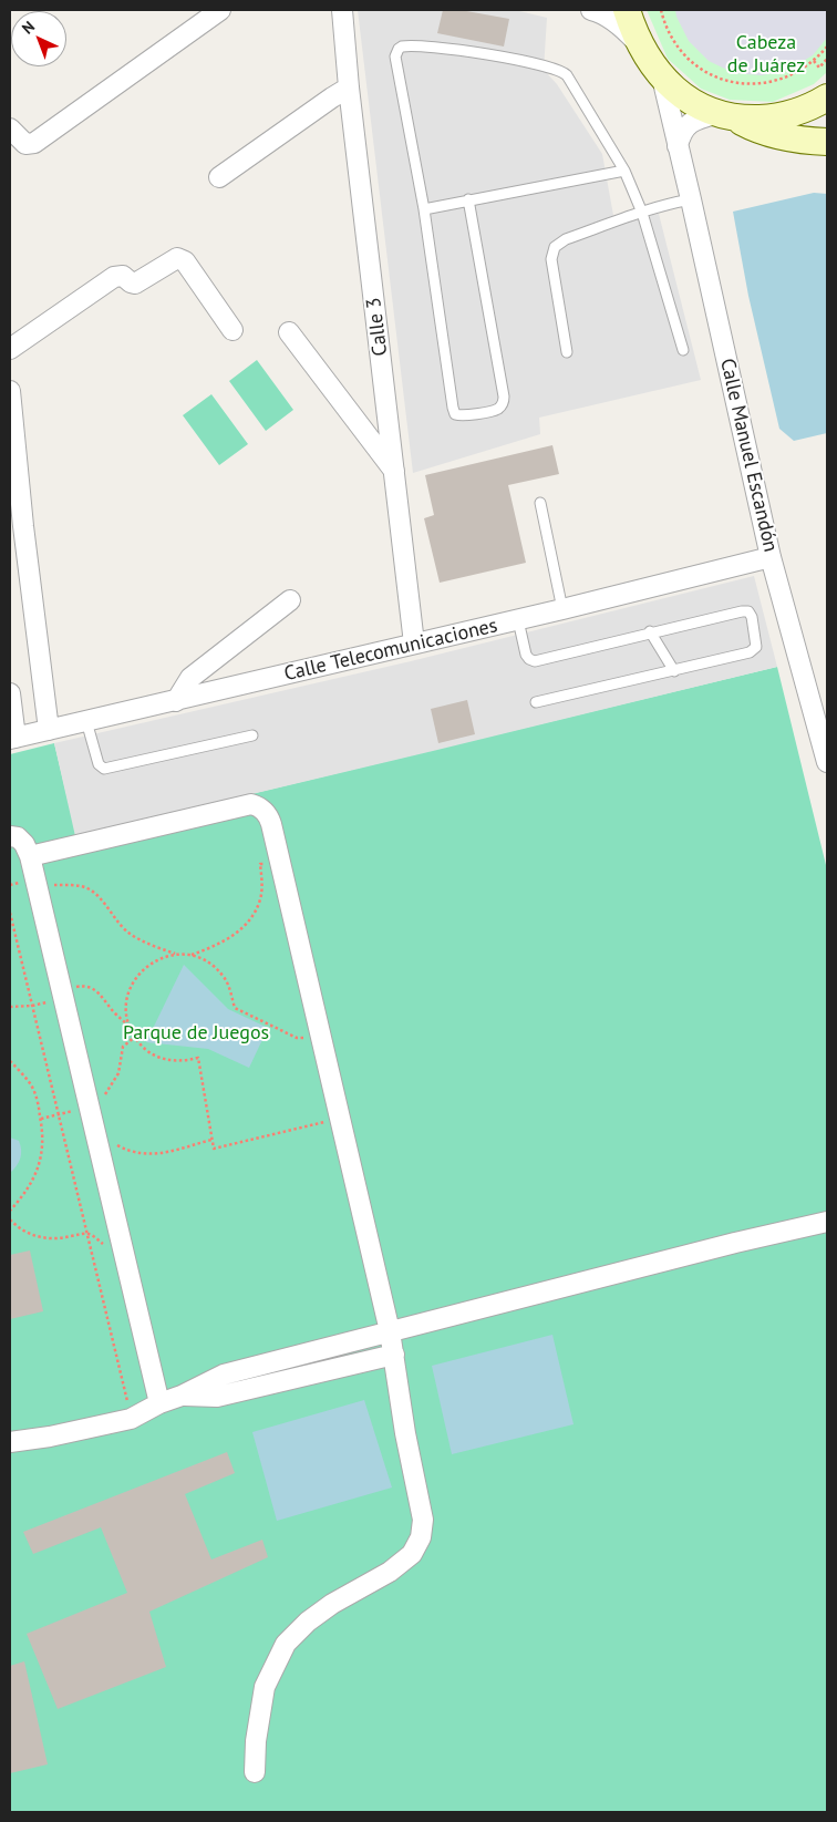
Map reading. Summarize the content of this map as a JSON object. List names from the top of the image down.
{
  "streets": {
    "street": ["Calle 3", "Calle Manuel Escandón", "Calle Telecomunicaciones"]
  },
  "crossings": [
    ["Calle 3", "Calle Telecomunicaciones"],
    ["Calle Manuel Escandón", "Calle Telecomunicaciones"]
  ],
  "parks": ["Cabeza de Juárez", "Parque de Juegos"],
  "north": "top left"
}
